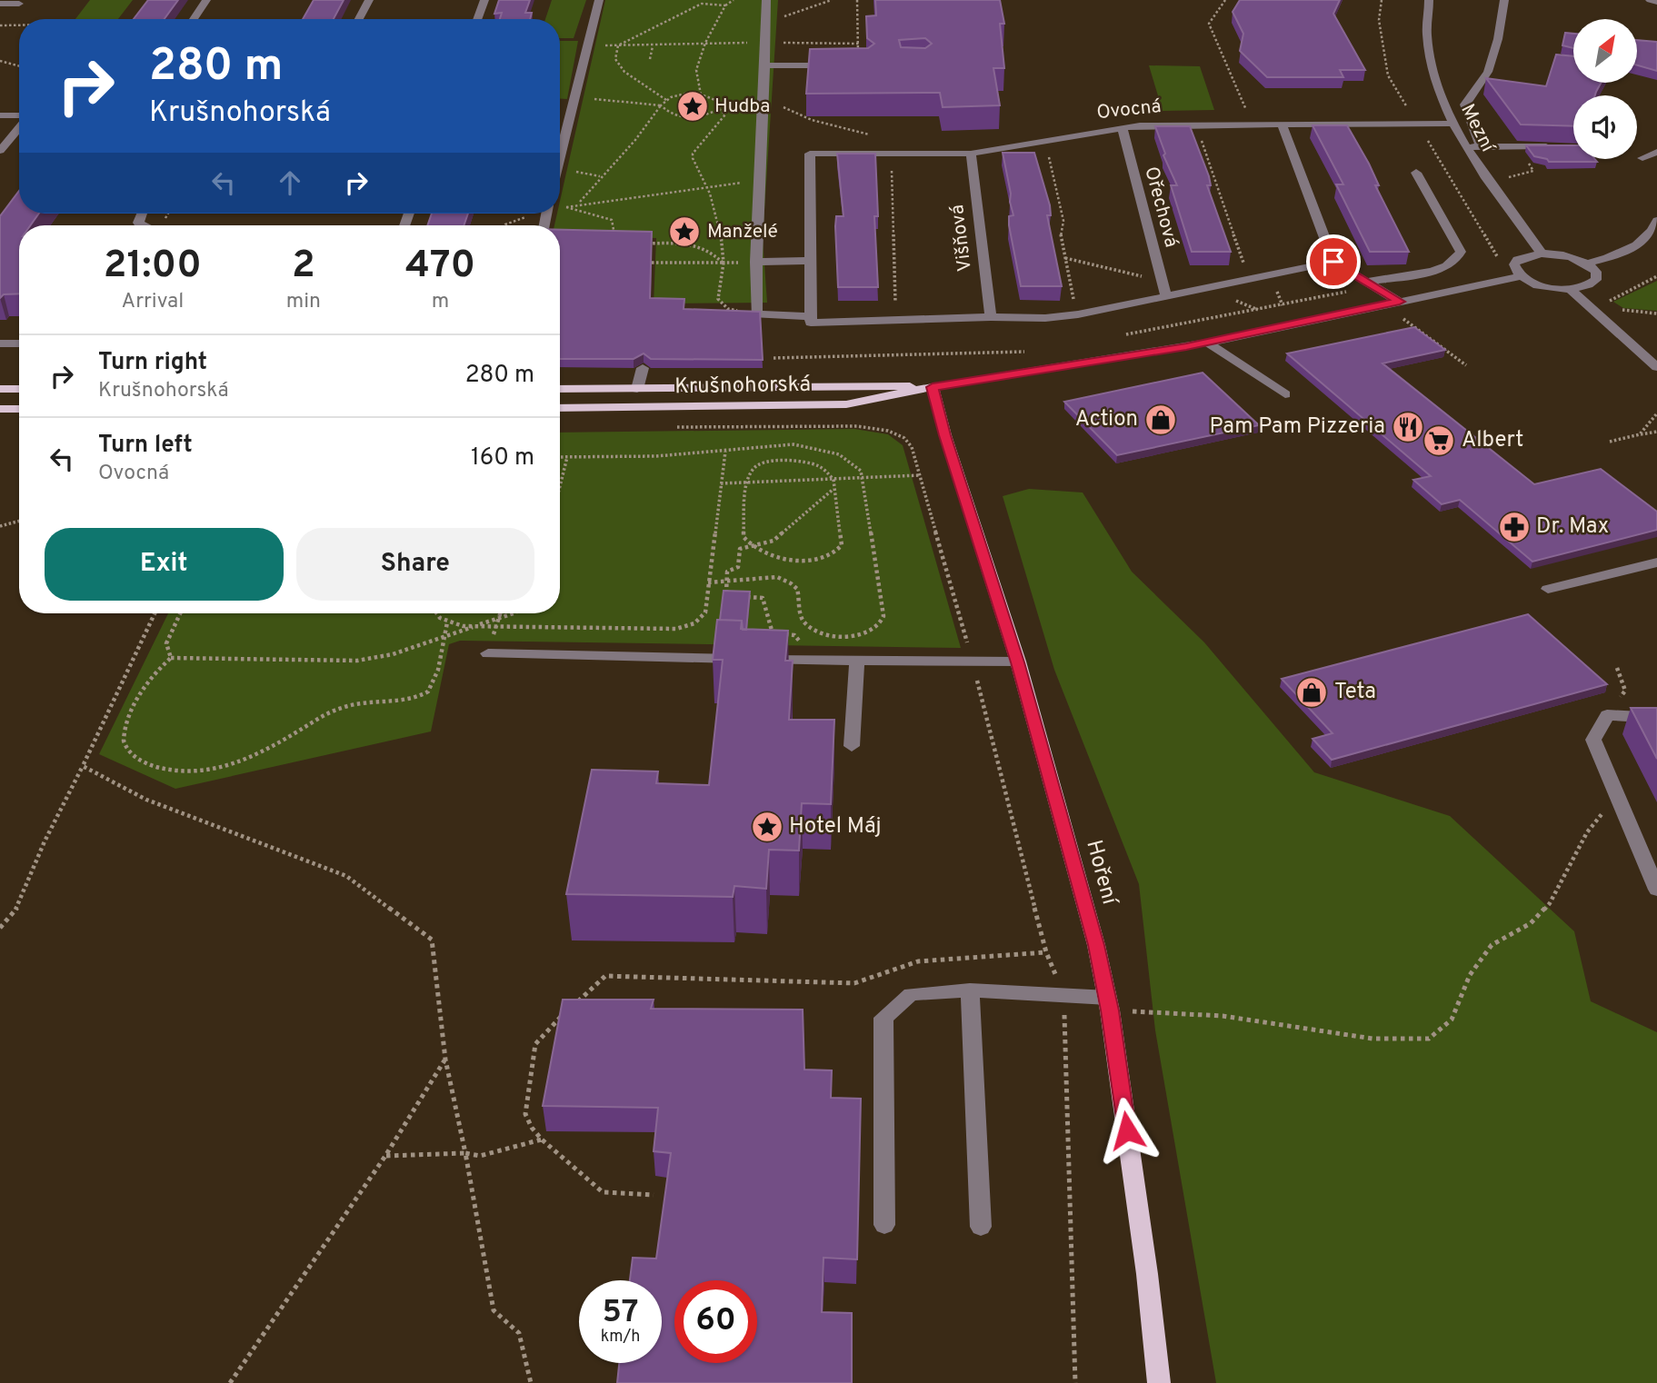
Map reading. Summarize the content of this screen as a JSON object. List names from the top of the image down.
{
  "streets": {
    "main road": ["Krušnohorská", "Hoření"],
    "street": [
      "Ovocná",
      "Mezní",
      "Ořechová",
      "Višňová"
    ]
  },
  "crossings": [
    ["Ovocná", "Mezní"],
    ["Ovocná", "Ořechová"],
    ["Ovocná", "Višňová"],
    ["Krušnohorská", "Hoření"]
  ],
  "places": {
    "place": ["Hudba", "Manželé", "Hotel Máj"],
    "shop": ["Action", "Teta"],
    "restaurant": ["Pam Pam Pizzeria"],
    "supermarket": ["Albert"],
    "pharmacy": ["Dr. Max"]
  },
  "north": "top right",
  "page": {
    "turn": ["280 m", "Krušnohorská"],
    "eta": [
      "21:00",
      "Arrival",
      "2",
      "min",
      "470",
      "m"
    ],
    "list": [
      {
        "name": "Turn right",
        "note": "Krušnohorská",
        "value": "280 m"
      },
      {
        "name": "Turn left",
        "note": "Ovocná",
        "value": "160 m"
      }
    ],
    "buttons": ["Exit", "Share"],
    "speed": "57 km/h",
    "limit": "60"
  }
}
